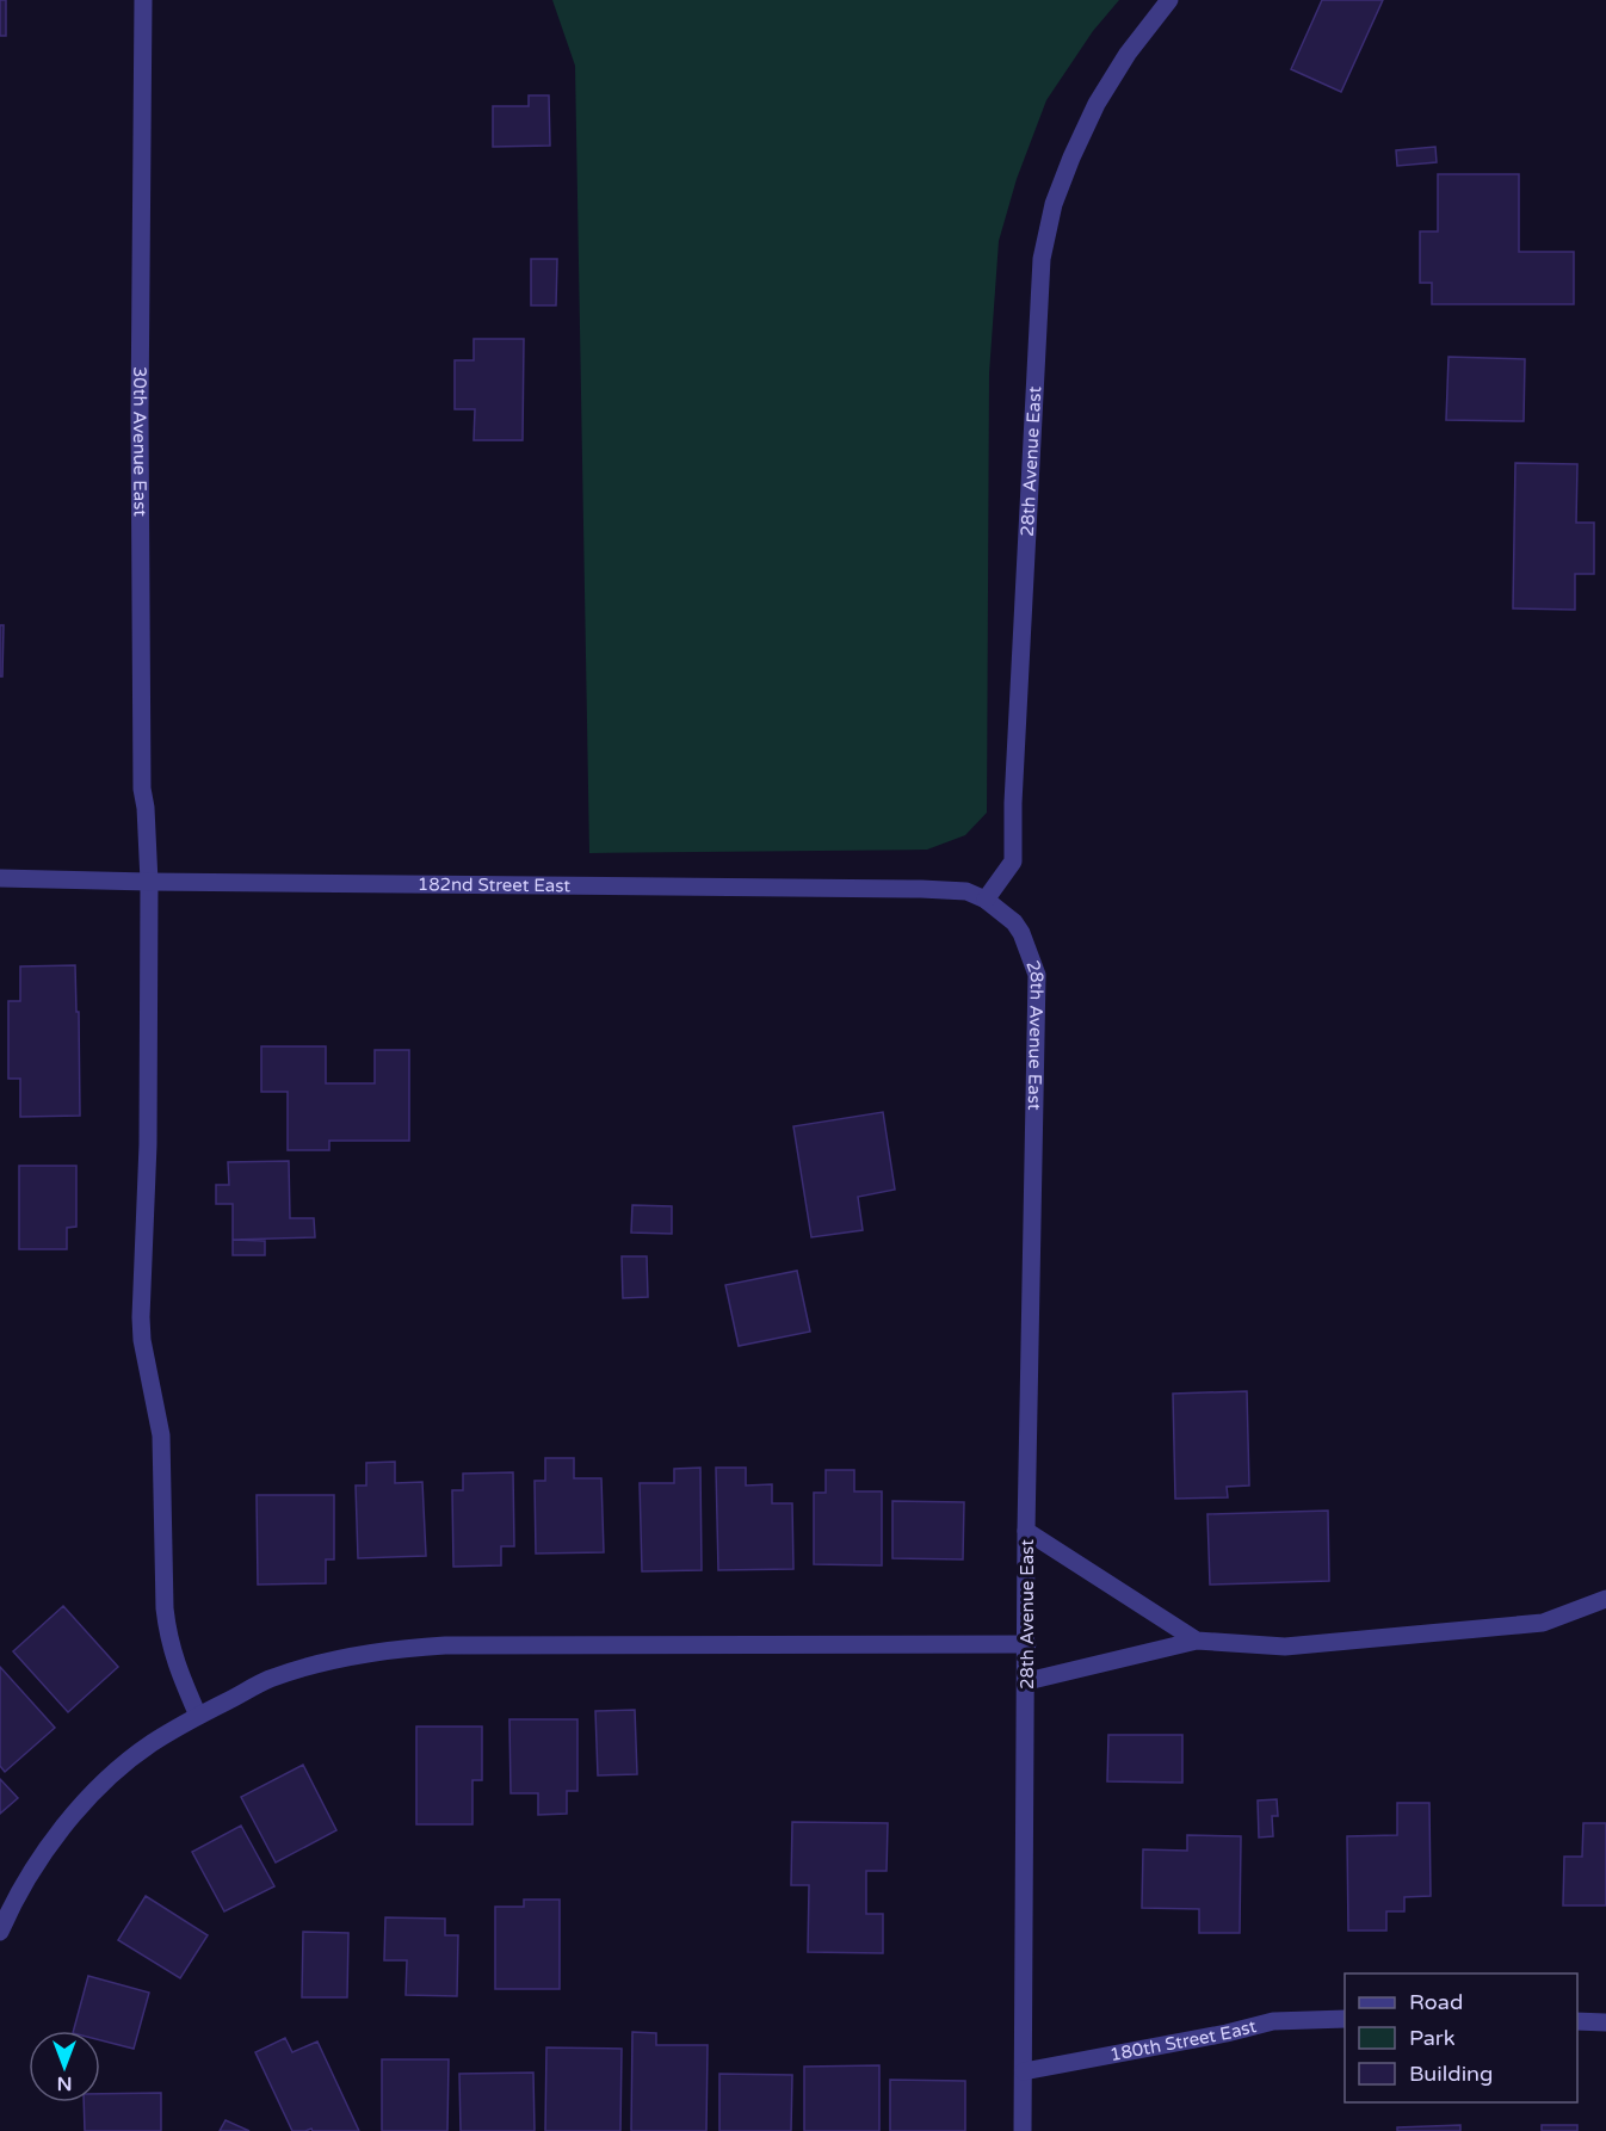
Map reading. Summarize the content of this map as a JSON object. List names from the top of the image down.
{
  "streets": {
    "street": [
      "30th Avenue East",
      "28th Avenue East",
      "182nd Street East",
      "180th Street East"
    ]
  },
  "crossings": [
    ["30th Avenue East", "182nd Street East"],
    ["28th Avenue East", "182nd Street East"],
    ["28th Avenue East", "180th Street East"]
  ],
  "legend": ["Road", "Park", "Building"],
  "north": "bottom"
}
